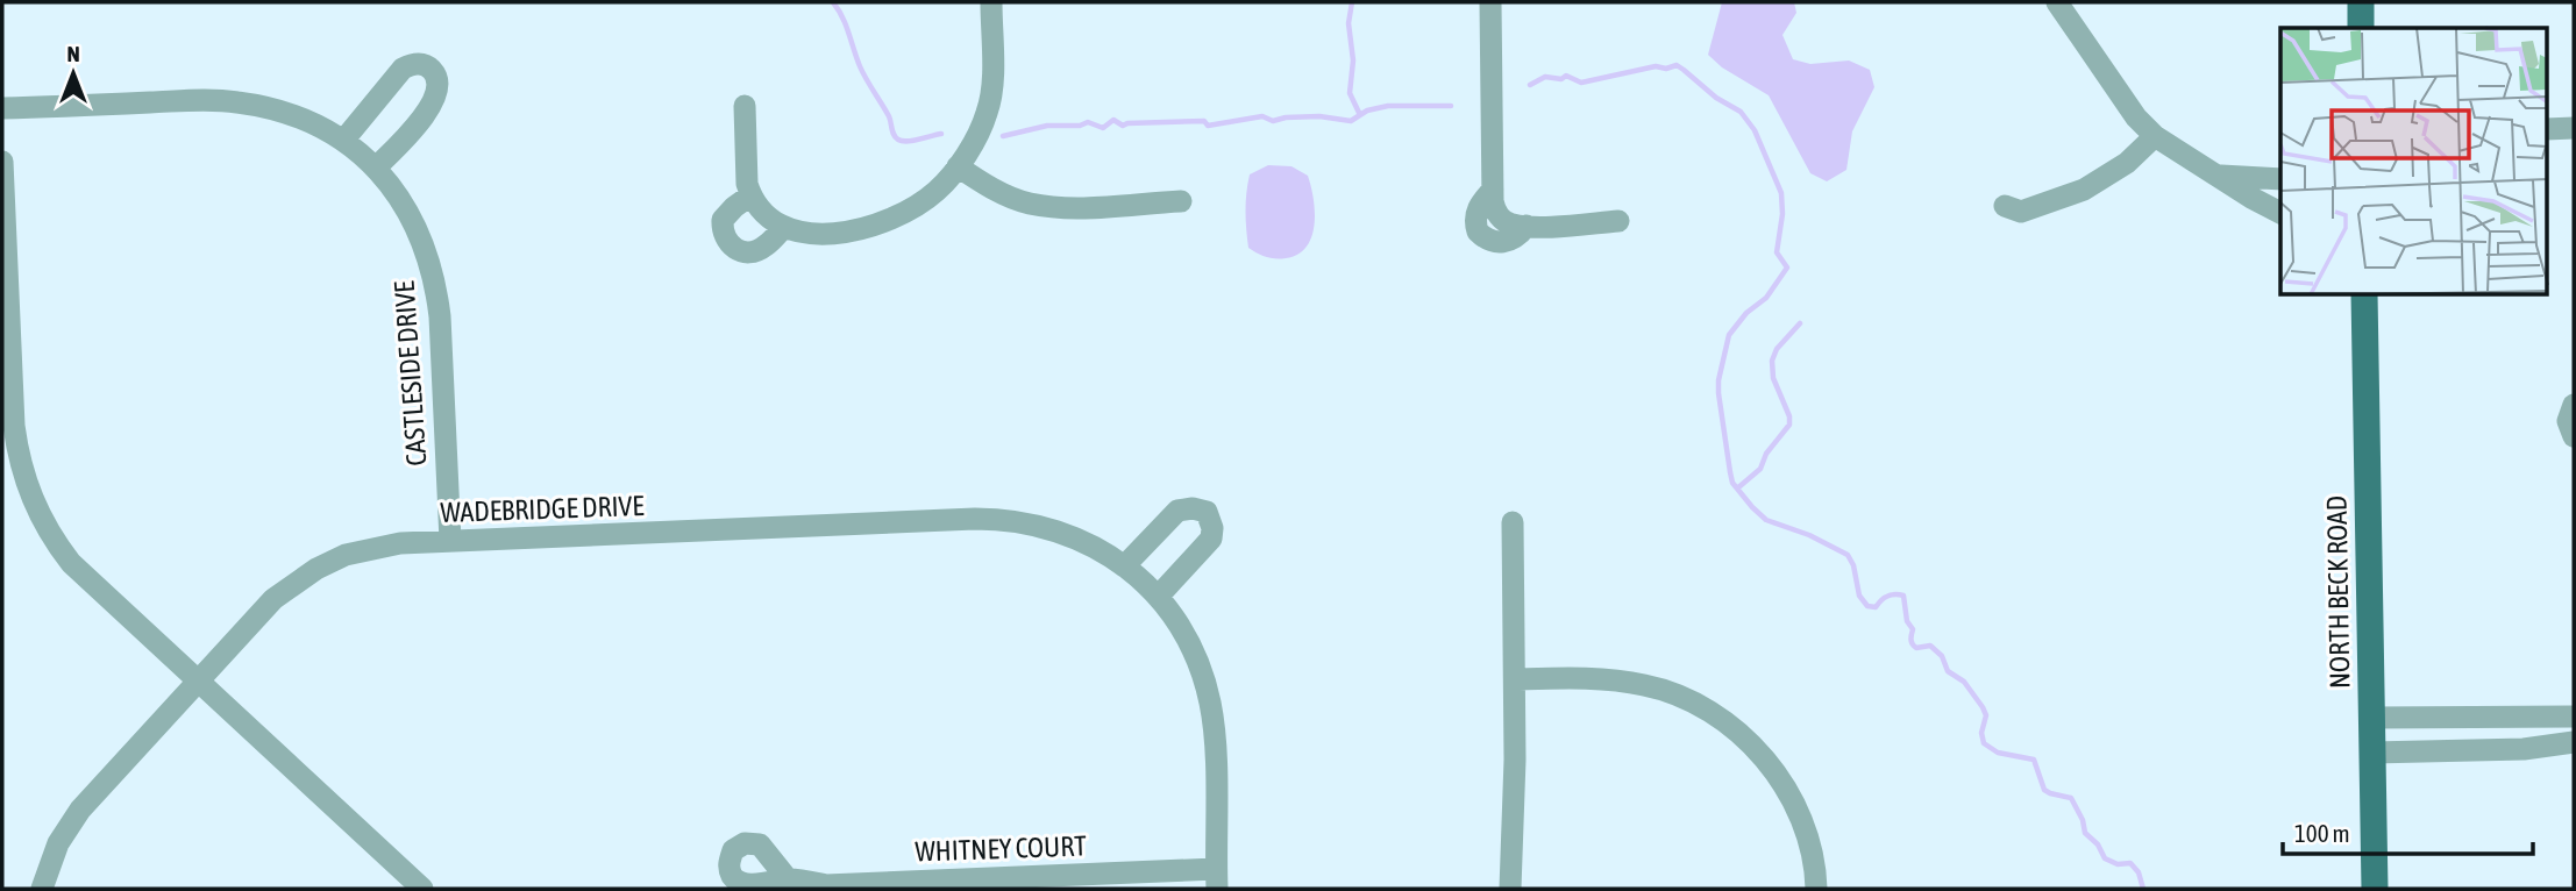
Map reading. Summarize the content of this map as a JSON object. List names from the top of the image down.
{
  "streets": {
    "main road": ["NORTH BECK ROAD"],
    "street": ["CASTLESIDE DRIVE", "WADEBRIDGE DRIVE", "WHITNEY COURT"]
  },
  "crossings": [
    ["CASTLESIDE DRIVE", "WADEBRIDGE DRIVE"],
    ["WADEBRIDGE DRIVE", "WHITNEY COURT"]
  ],
  "scale_bar": "100 m",
  "north": "top"
}
